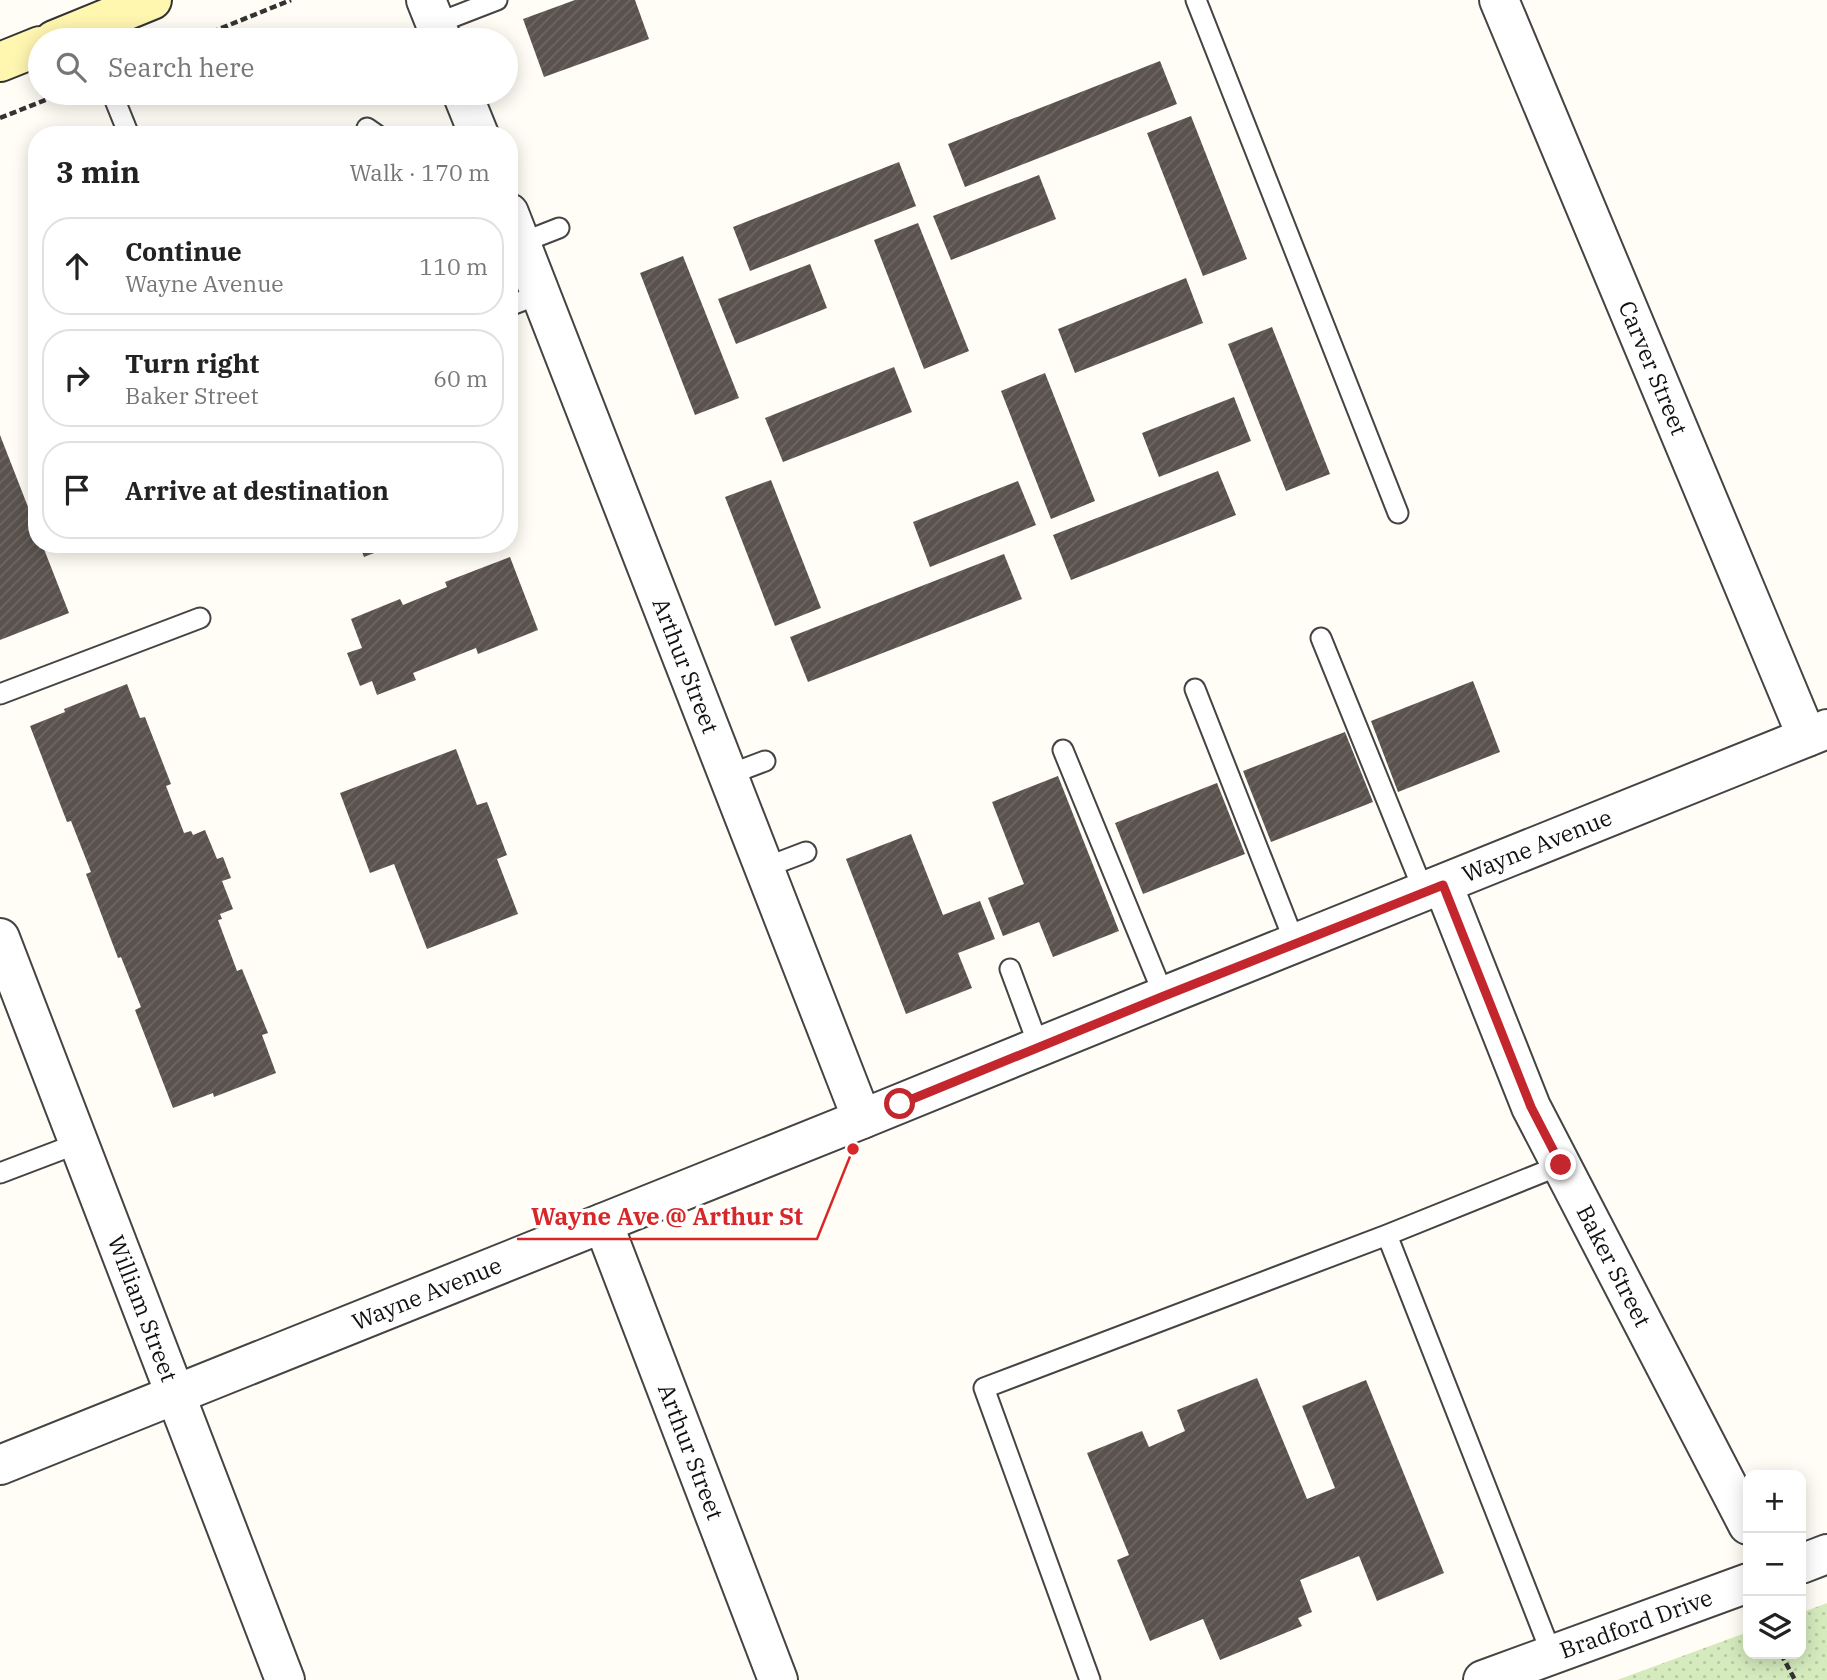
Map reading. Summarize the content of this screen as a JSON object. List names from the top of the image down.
{
  "streets": {
    "street": [
      "Carver Street",
      "Arthur Street",
      "Wayne Avenue",
      "Baker Street",
      "William Street",
      "Bradford Drive"
    ]
  },
  "crossings": [
    ["Carver Street", "Wayne Avenue"],
    ["Arthur Street", "Wayne Avenue"],
    ["Wayne Avenue", "Baker Street"],
    ["Wayne Avenue", "William Street"]
  ],
  "places": ["Wayne Ave @ Arthur St"],
  "page": {
    "search": "Search here",
    "heading": ["3 min", "Walk · 170 m"],
    "list": [
      ["Continue", "Wayne Avenue", "110 m"],
      ["Turn right", "Baker Street", "60 m"],
      "Arrive at destination"
    ],
    "map_buttons": ["+", "−"]
  }
}
